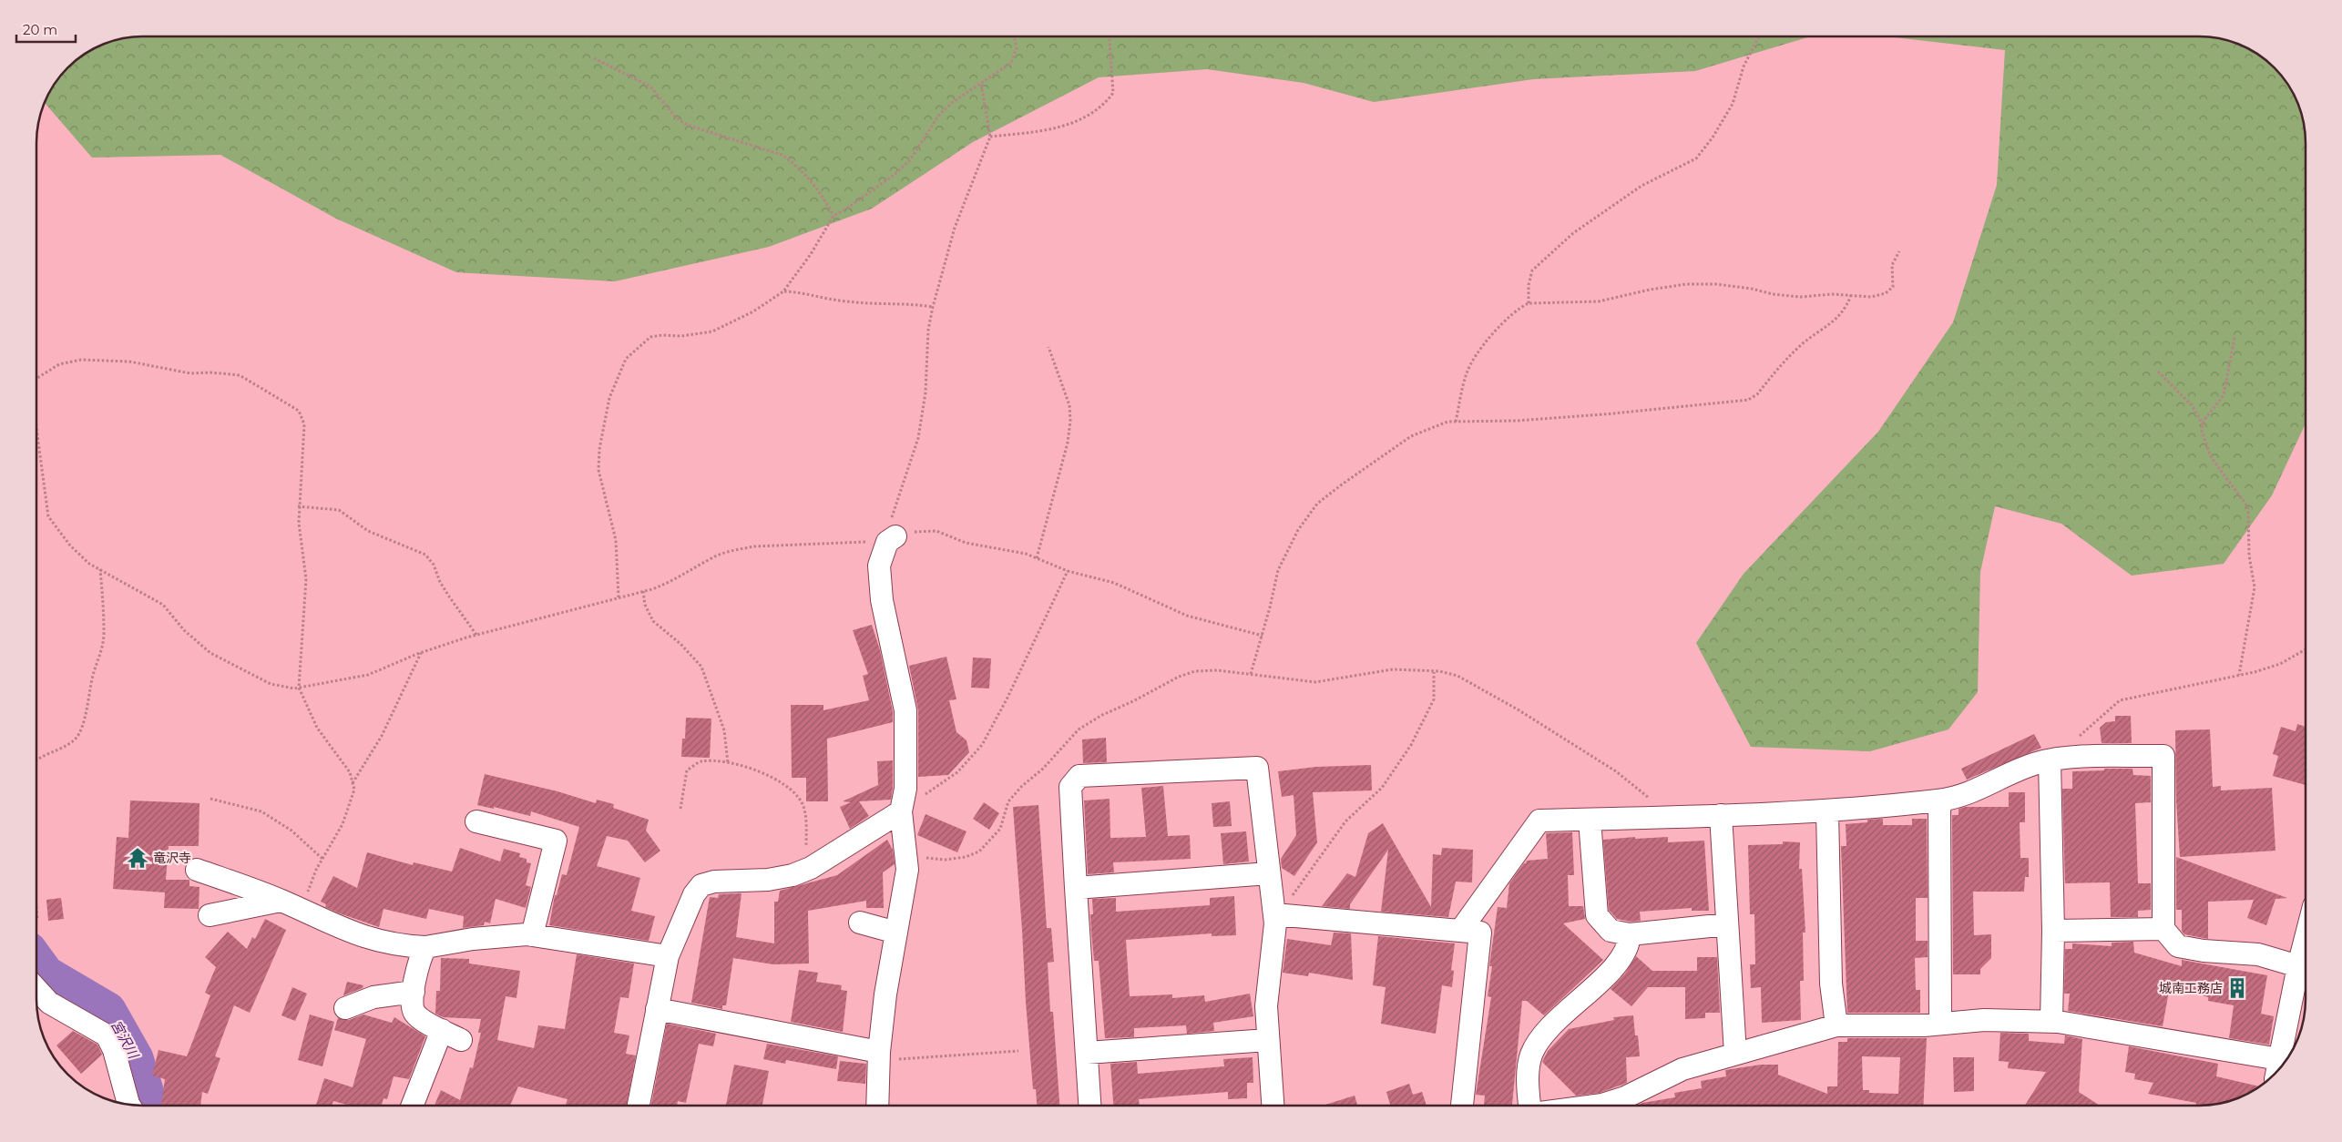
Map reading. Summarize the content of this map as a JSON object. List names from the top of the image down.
{
  "water": ["宮沢川"],
  "places": {
    "temple": ["竜沢寺"],
    "building": ["城南工務店"]
  },
  "scale_bar": "20 m"
}
